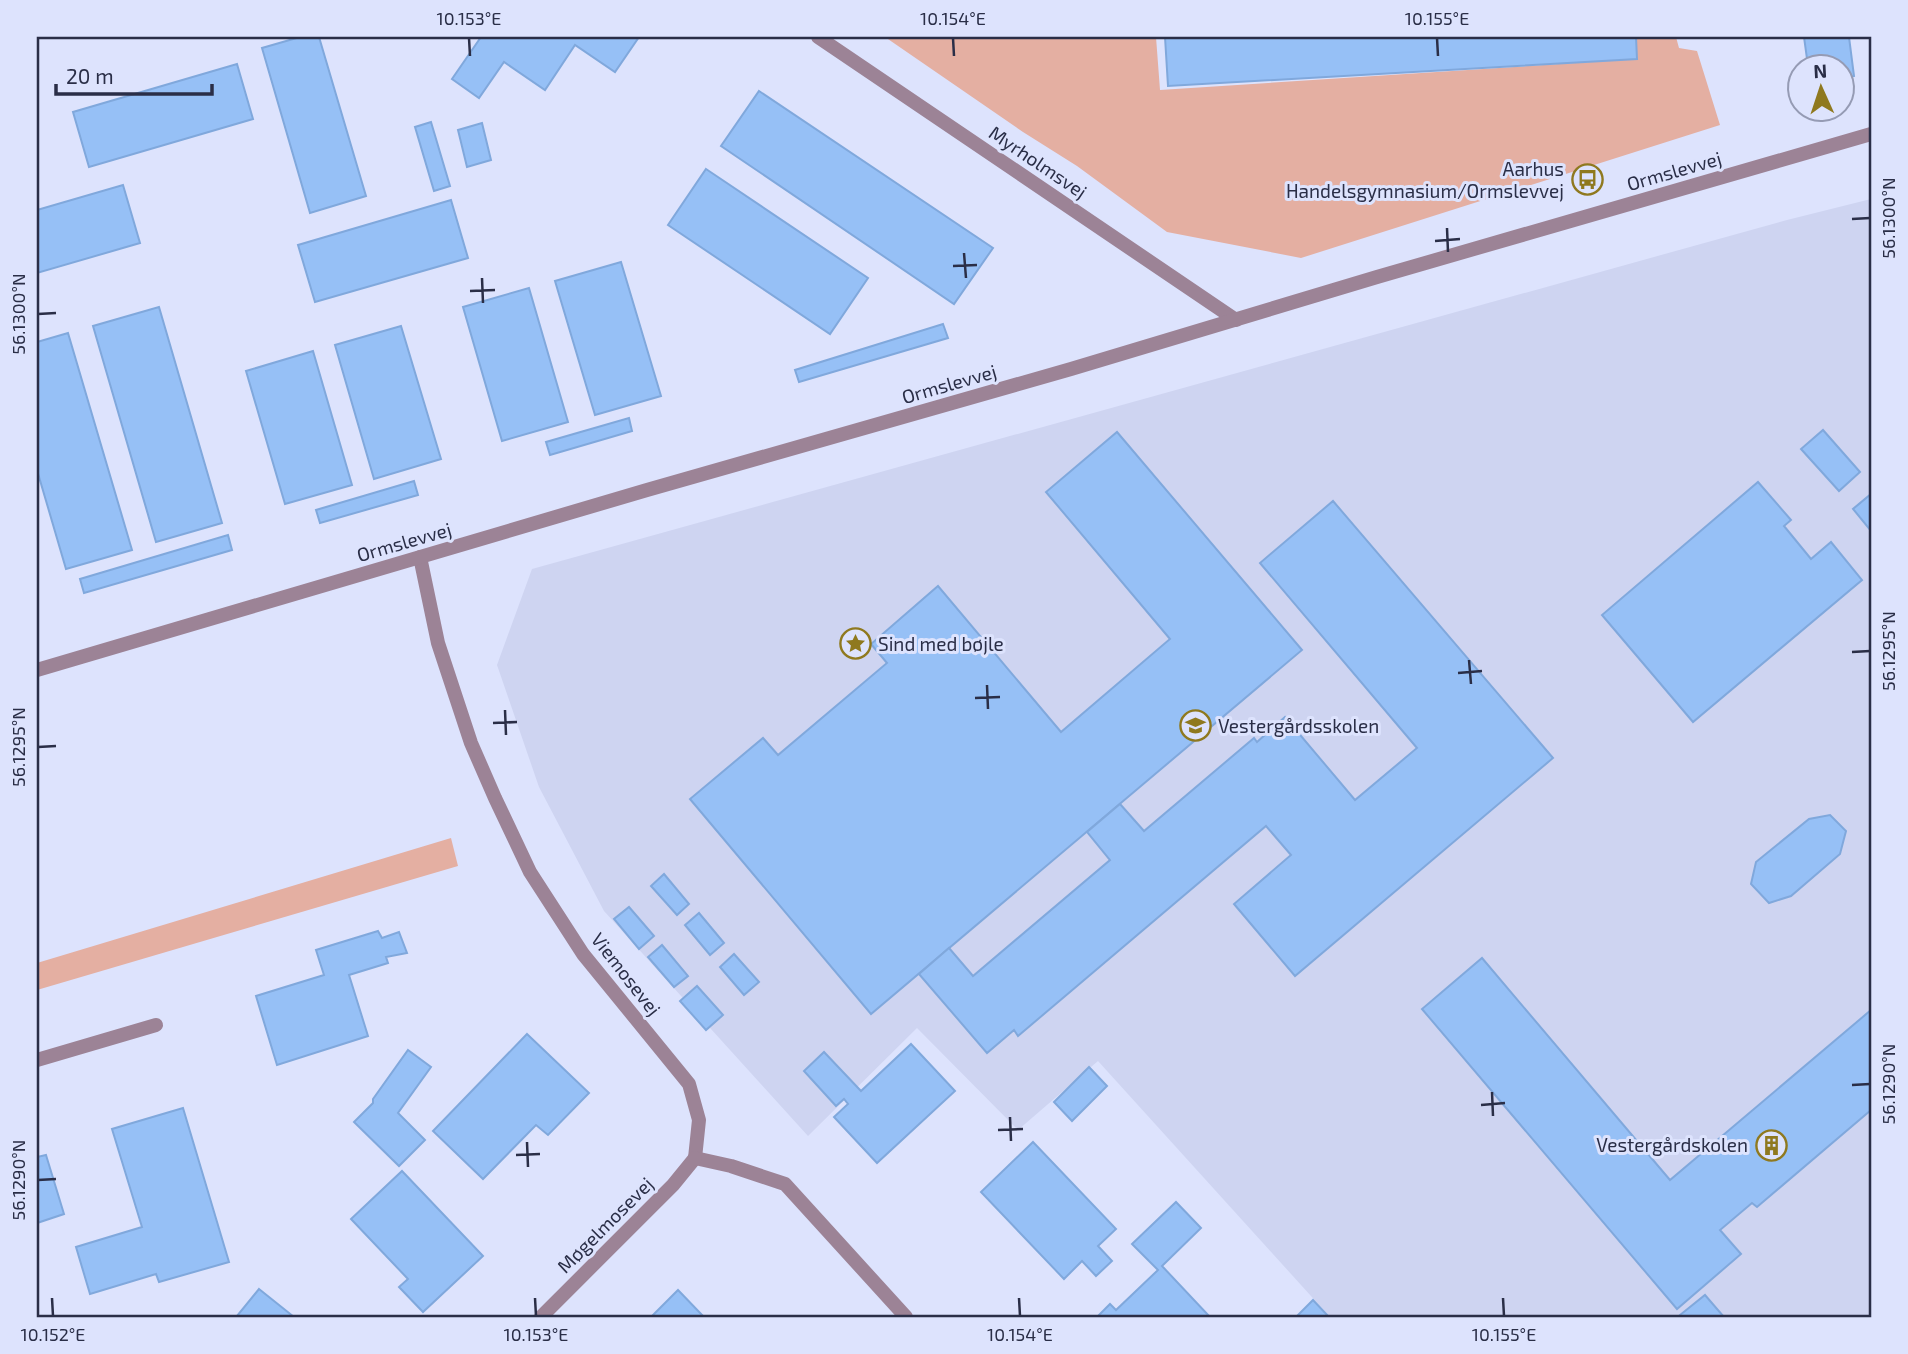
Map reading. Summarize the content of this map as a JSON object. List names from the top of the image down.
{
  "streets": {
    "street": [
      "Myrholmsvej",
      "Ormslevvej",
      "Viemosevej",
      "Møgelmosevej"
    ]
  },
  "crossings": [
    ["Myrholmsvej", "Ormslevvej"],
    ["Ormslevvej", "Viemosevej"],
    ["Viemosevej", "Møgelmosevej"]
  ],
  "places": {
    "bus stop": ["Aarhus Handelsgymnasium/Ormslevvej"],
    "place": ["Sind med bøjle"],
    "school or university": ["Vestergårdsskolen"],
    "building": ["Vestergårdskolen"]
  },
  "scale_bar": "20 m",
  "north": "top",
  "coordinates": [
    "10.153°E",
    "10.154°E",
    "10.155°E",
    "56.1300°N",
    "56.1295°N",
    "56.1290°N",
    "10.152°E"
  ]
}
